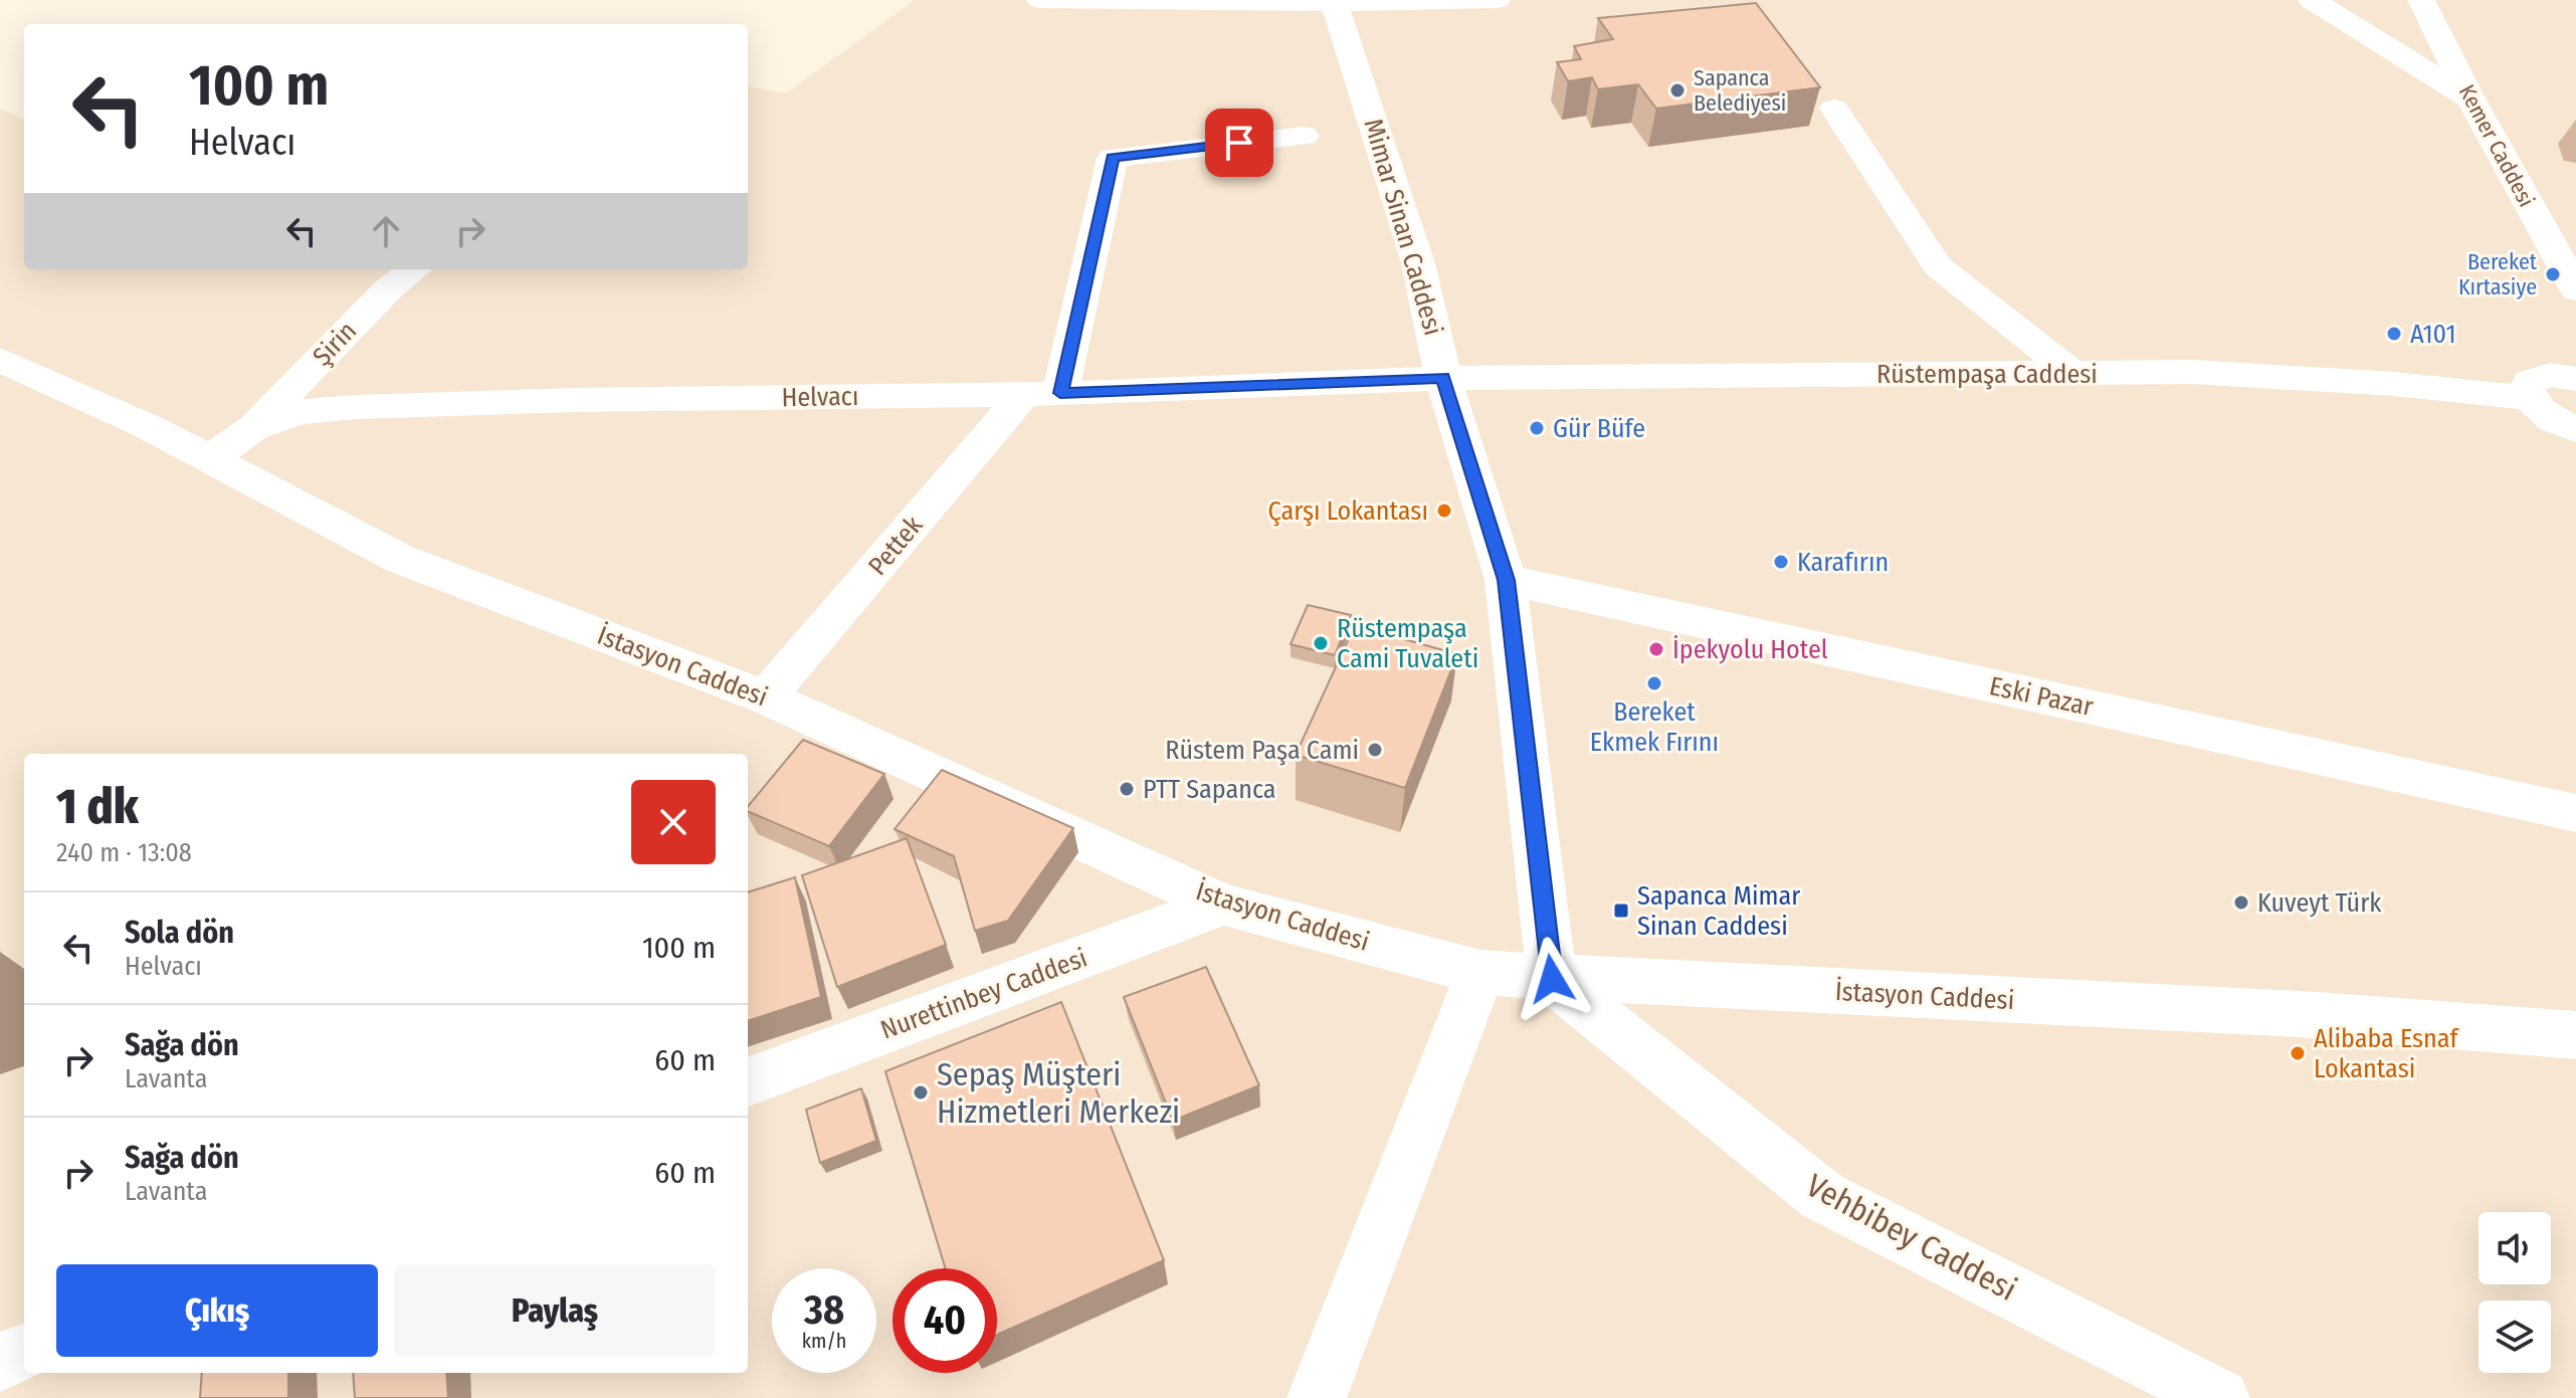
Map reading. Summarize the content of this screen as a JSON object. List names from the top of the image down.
{
  "streets": {
    "street": [
      "Kemer Caddesi",
      "Mimar Sinan Caddesi",
      "Şirin",
      "Rüstempaşa Caddesi",
      "Helvacı",
      "Pettek",
      "İstasyon Caddesi",
      "Eski Pazar",
      "Nurettinbey Caddesi",
      "Vehbibey Caddesi"
    ]
  },
  "crossings": [
    ["Mimar Sinan Caddesi", "Rüstempaşa Caddesi"],
    ["Mimar Sinan Caddesi", "Helvacı"],
    ["Mimar Sinan Caddesi", "İstasyon Caddesi"],
    ["Mimar Sinan Caddesi", "Eski Pazar"],
    ["Mimar Sinan Caddesi", "Vehbibey Caddesi"],
    ["Şirin", "Helvacı"],
    ["Rüstempaşa Caddesi", "Helvacı"],
    ["Helvacı", "Pettek"],
    ["Helvacı", "İstasyon Caddesi"],
    ["Pettek", "İstasyon Caddesi"],
    ["İstasyon Caddesi", "Nurettinbey Caddesi"],
    ["İstasyon Caddesi", "Vehbibey Caddesi"]
  ],
  "places": {
    "other": [
      "Sapanca Belediyesi",
      "Bereket Kırtasiye",
      "A101",
      "Gür Büfe",
      "Çarşı Lokantası",
      "Karafırın",
      "Rüstempaşa Cami Tuvaleti",
      "İpekyolu Hotel",
      "Bereket Ekmek Fırını",
      "Rüstem Paşa Cami",
      "PTT Sapanca",
      "Kuveyt Türk",
      "Alibaba Esnaf Lokantasi",
      "Sepaş Müşteri Hizmetleri Merkezi"
    ],
    "transit": ["Sapanca Mimar Sinan Caddesi"]
  },
  "page": {
    "turn": ["100 m", "Helvacı"],
    "heading": ["1 dk", "240 m · 13:08"],
    "list": [
      {
        "name": "Sola dön",
        "note": "Helvacı",
        "value": "100 m"
      },
      {
        "name": "Sağa dön",
        "note": "Lavanta",
        "value": "60 m"
      },
      {
        "name": "Sağa dön",
        "note": "Lavanta",
        "value": "60 m"
      }
    ],
    "buttons": ["Çıkış", "Paylaş"],
    "speed": "38 km/h",
    "limit": "40"
  }
}
